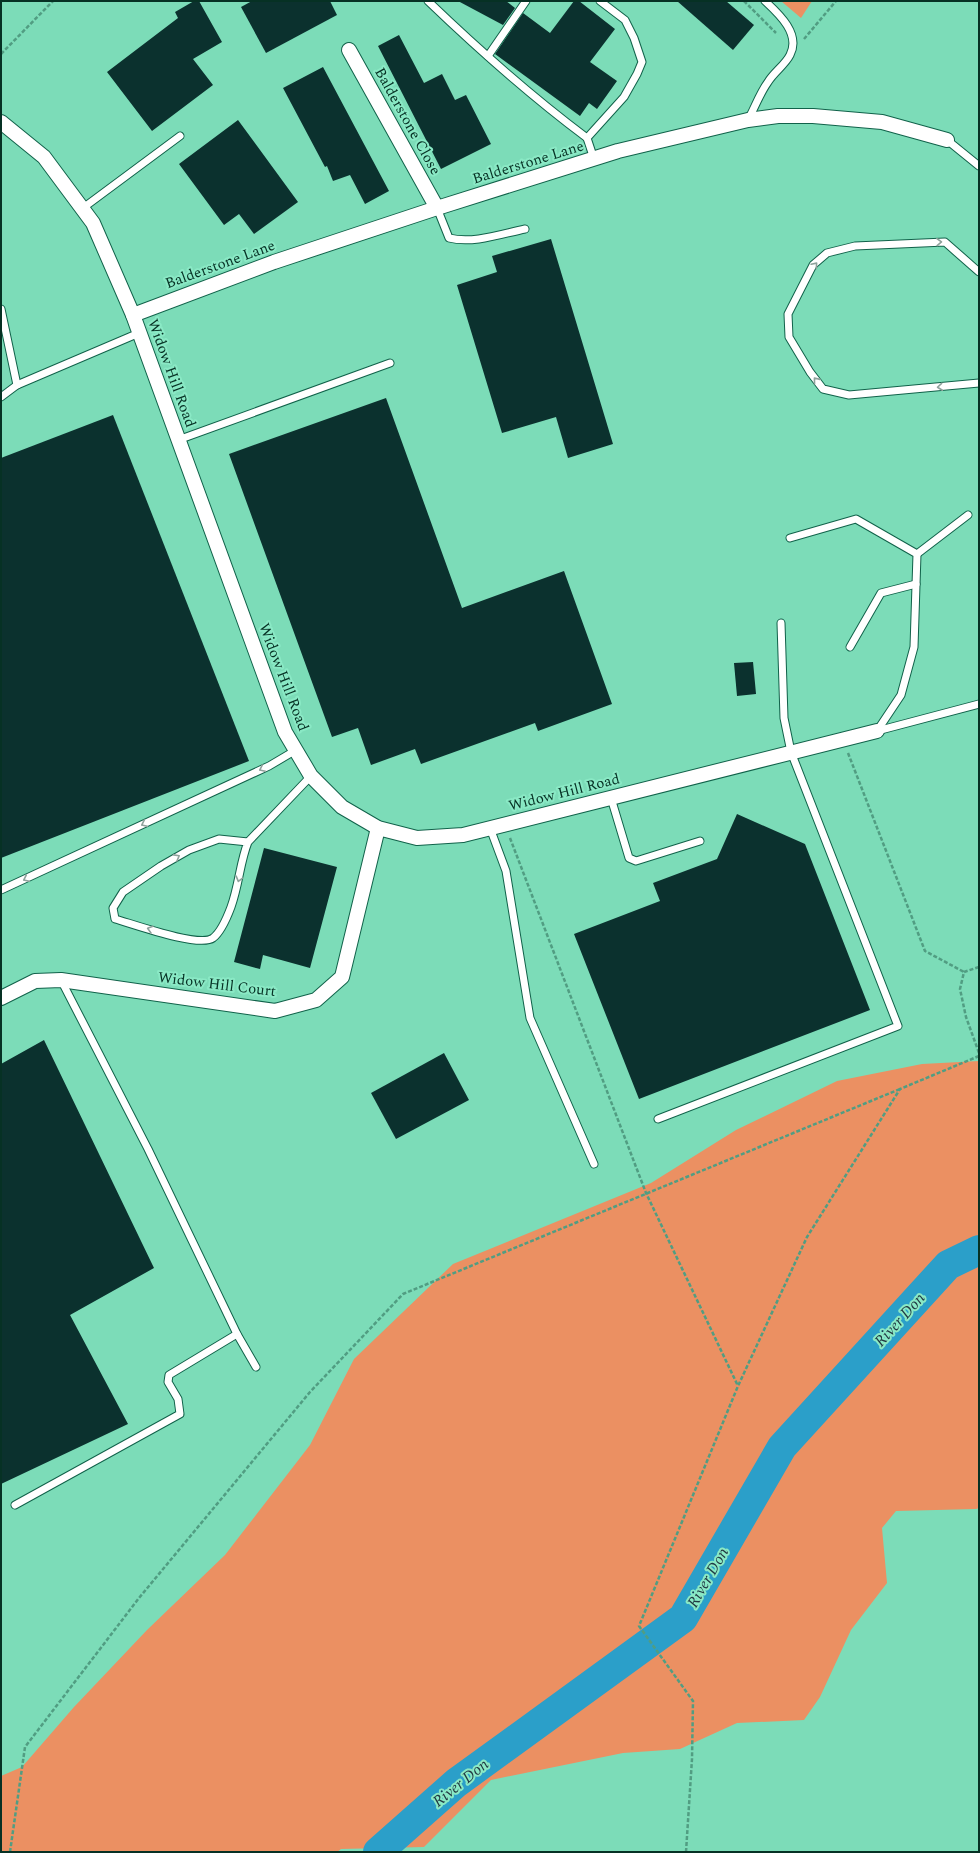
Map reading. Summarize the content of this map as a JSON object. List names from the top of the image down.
{
  "streets": {
    "street": [
      "Balderstone Close",
      "Balderstone Lane",
      "Widow Hill Road",
      "Widow Hill Court"
    ]
  },
  "crossings": [
    ["Balderstone Close", "Balderstone Lane"],
    ["Balderstone Lane", "Widow Hill Road"],
    ["Widow Hill Road", "Widow Hill Court"]
  ],
  "water": ["River Don"]
}
